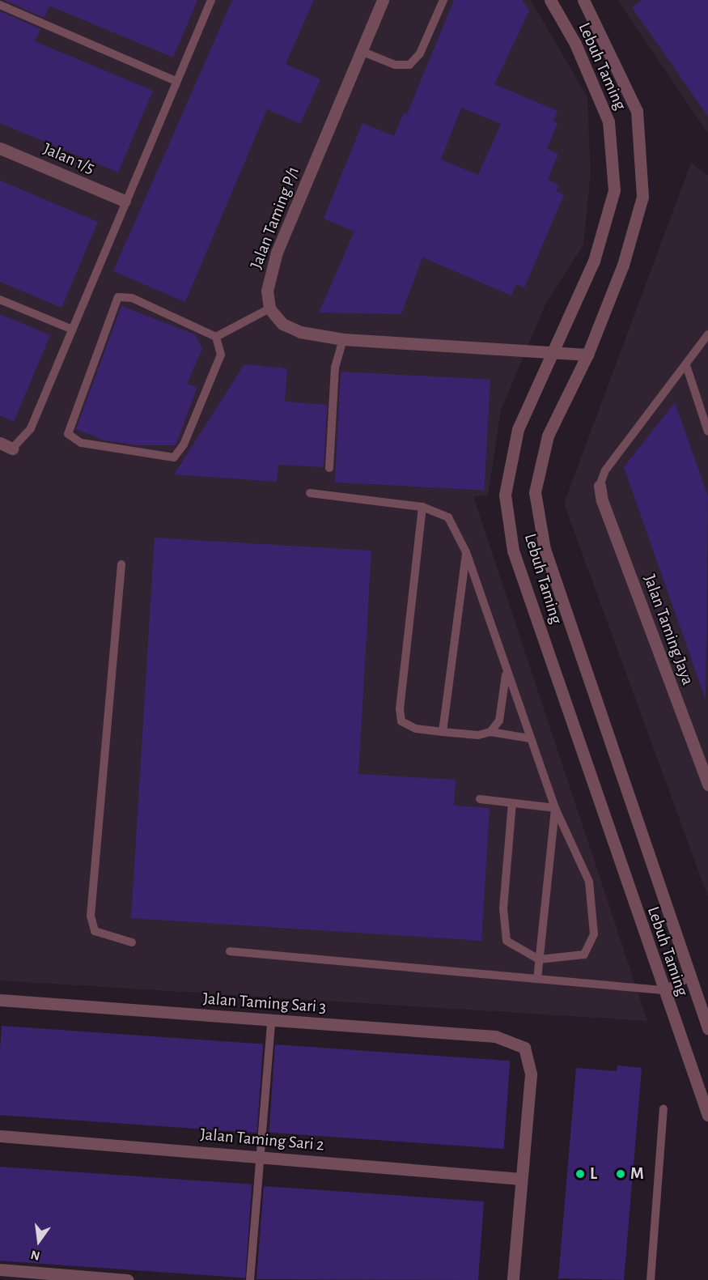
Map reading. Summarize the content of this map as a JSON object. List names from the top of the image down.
{
  "streets": {
    "street": [
      "Lebuh Taming",
      "Jalan 1/5",
      "Jalan Taming P/1",
      "Jalan Taming Jaya",
      "Jalan Taming Sari 3",
      "Jalan Taming Sari 2"
    ]
  },
  "crossings": [
    ["Jalan Taming Sari 3", "Jalan Taming Sari 2"]
  ],
  "places": ["L", "M"],
  "north": "bottom"
}
